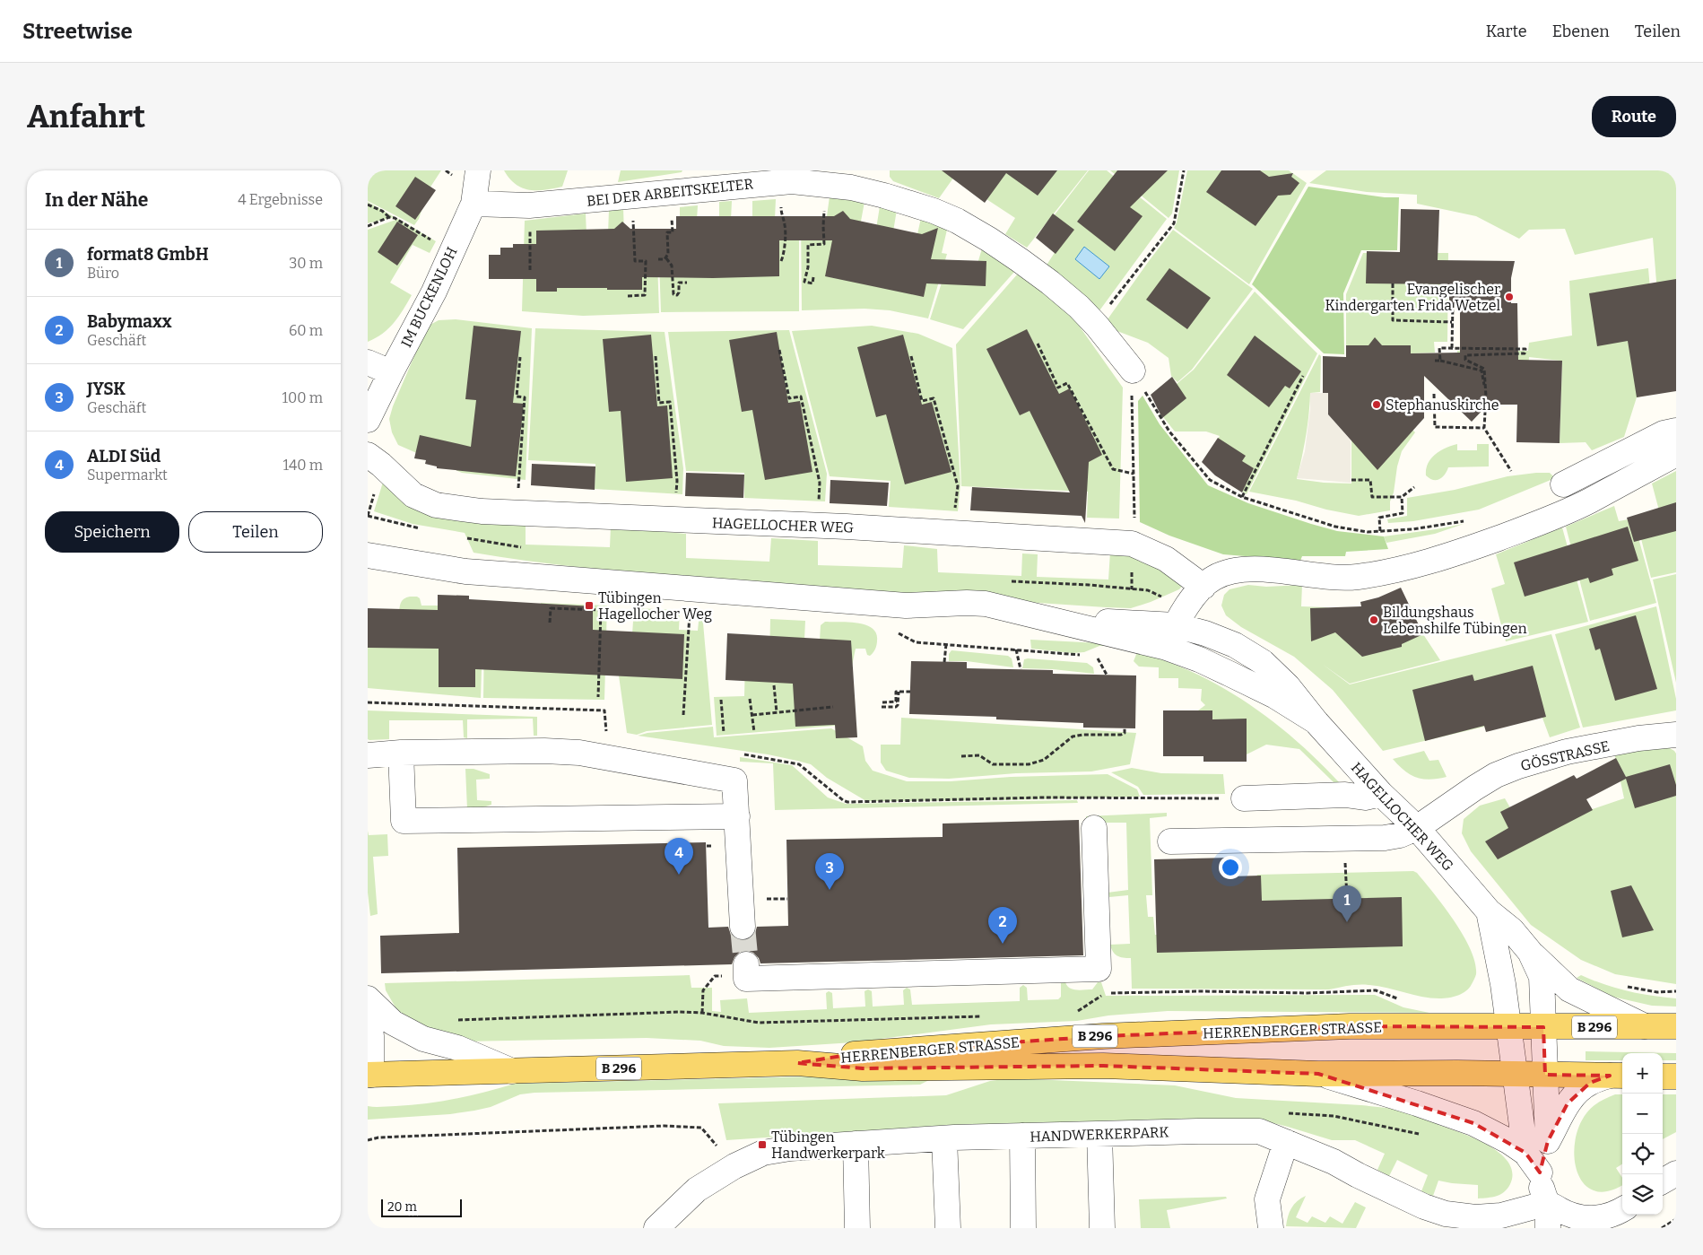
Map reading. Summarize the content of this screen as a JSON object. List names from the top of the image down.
{
  "streets": {
    "main road": ["B 296", "HERRENBERGER STRASSE"],
    "street": [
      "BEI DER ARBEITSKELTER",
      "IM BUCKENLOH",
      "HAGELLOCHER WEG",
      "GÖSSTRASSE",
      "HANDWERKERPARK"
    ]
  },
  "crossings": [
    ["BEI DER ARBEITSKELTER", "IM BUCKENLOH"],
    ["HAGELLOCHER WEG", "GÖSSTRASSE"],
    ["HAGELLOCHER WEG", "HERRENBERGER STRASSE"],
    ["B 296", "HERRENBERGER STRASSE"]
  ],
  "places": {
    "other": ["Evangelischer Kindergarten Frida Wetzel", "Stephanuskirche", "Bildungshaus Lebenshilfe Tübingen"],
    "transit": ["Tübingen Hagellocher Weg", "Tübingen Handwerkerpark"]
  },
  "scale_bar": "20 m",
  "page": {
    "header": "Streetwise",
    "nav": ["Karte", "Ebenen", "Teilen"],
    "buttons": [
      "Route",
      ["Speichern", "Teilen"]
    ],
    "title": "Anfahrt",
    "heading": ["In der Nähe", "4 Ergebnisse"],
    "list": [
      {
        "mark": "1",
        "name": "format8 GmbH",
        "note": "Büro",
        "value": "30 m"
      },
      {
        "mark": "2",
        "name": "Babymaxx",
        "note": "Geschäft",
        "value": "60 m"
      },
      {
        "mark": "3",
        "name": "JYSK",
        "note": "Geschäft",
        "value": "100 m"
      },
      {
        "mark": "4",
        "name": "ALDI Süd",
        "note": "Supermarkt",
        "value": "140 m"
      }
    ],
    "pins": [
      "4",
      "3",
      "1",
      "2"
    ],
    "map_buttons": ["+", "−"],
    "scale": "20 m"
  }
}
